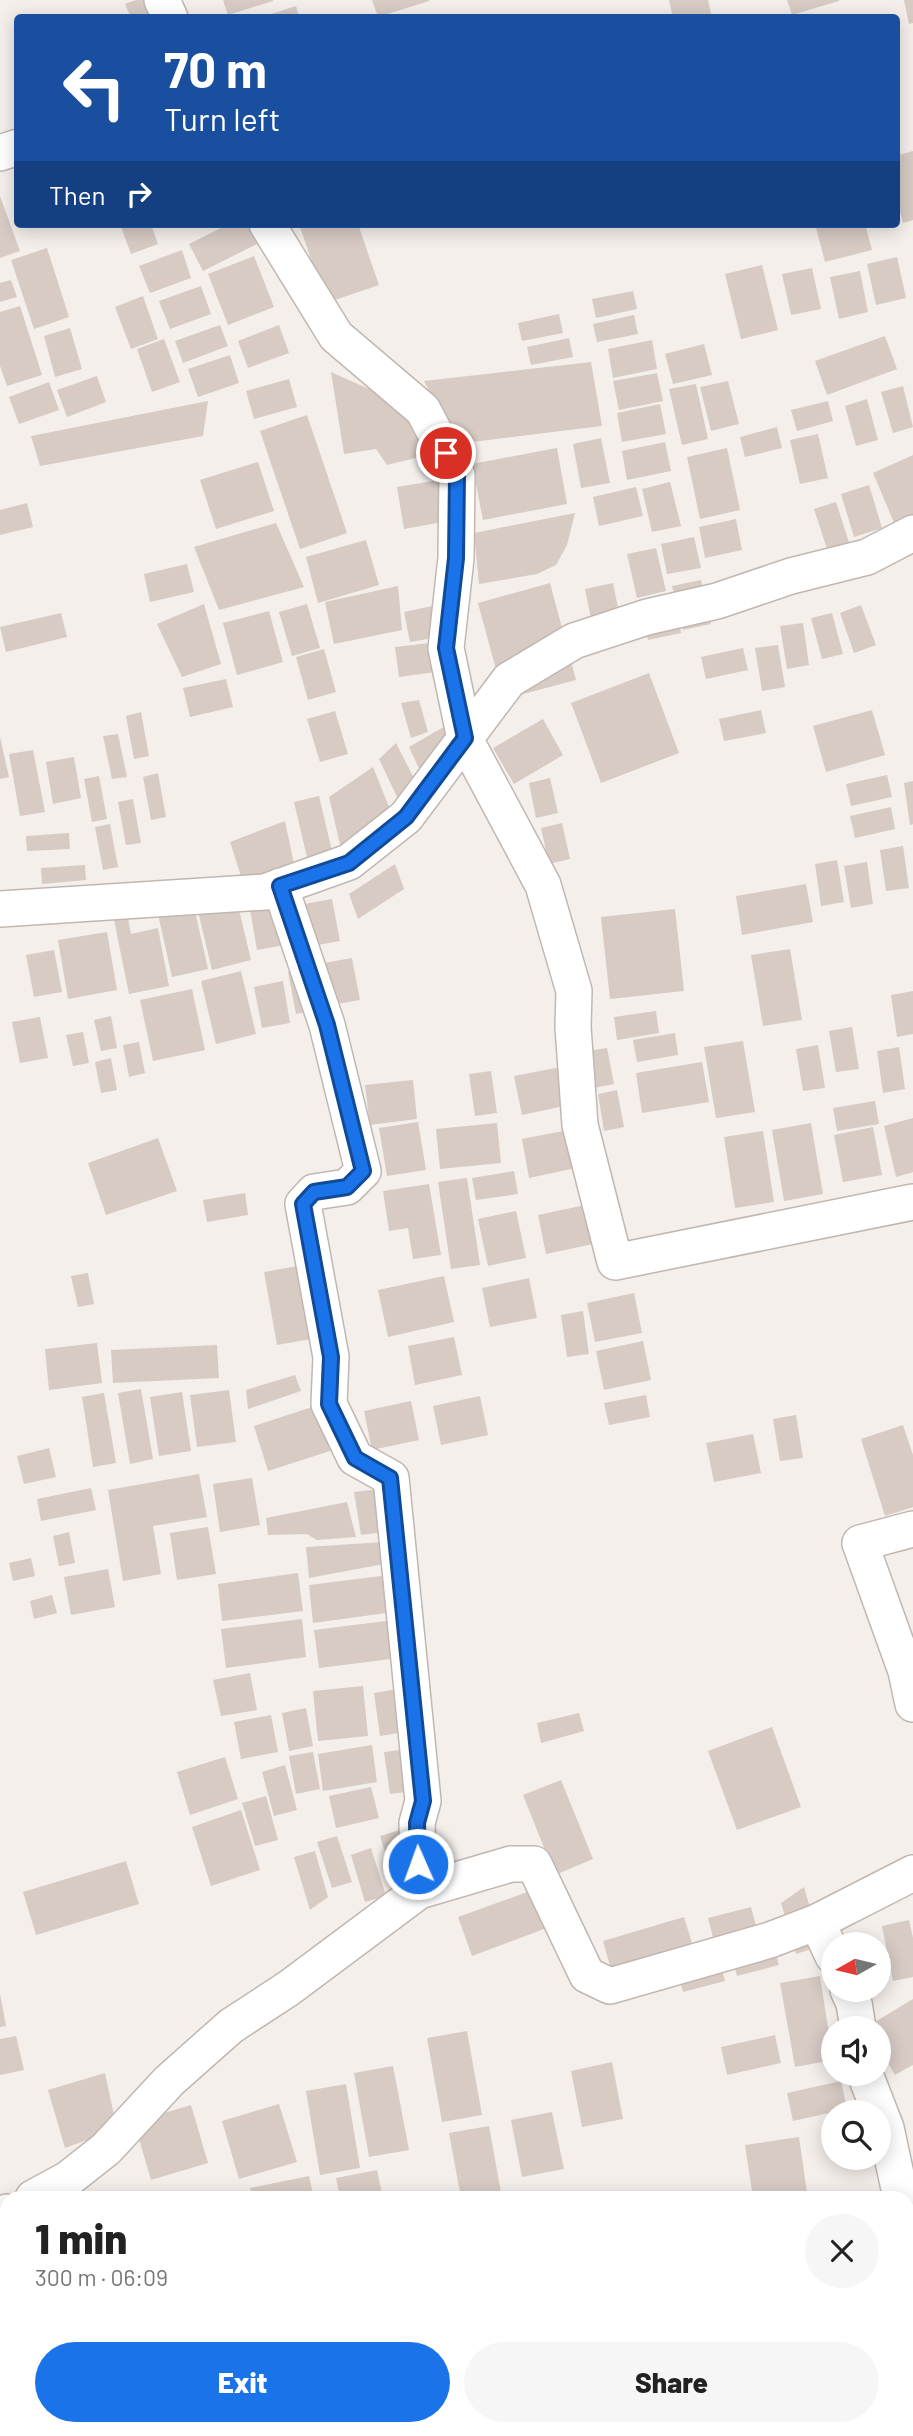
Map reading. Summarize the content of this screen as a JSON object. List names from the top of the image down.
{
  "north": "left",
  "page": {
    "turn": ["70 m", "Turn left"],
    "then": "Then",
    "heading": ["1 min", "300 m · 06:09"],
    "buttons": ["Exit", "Share"]
  }
}
